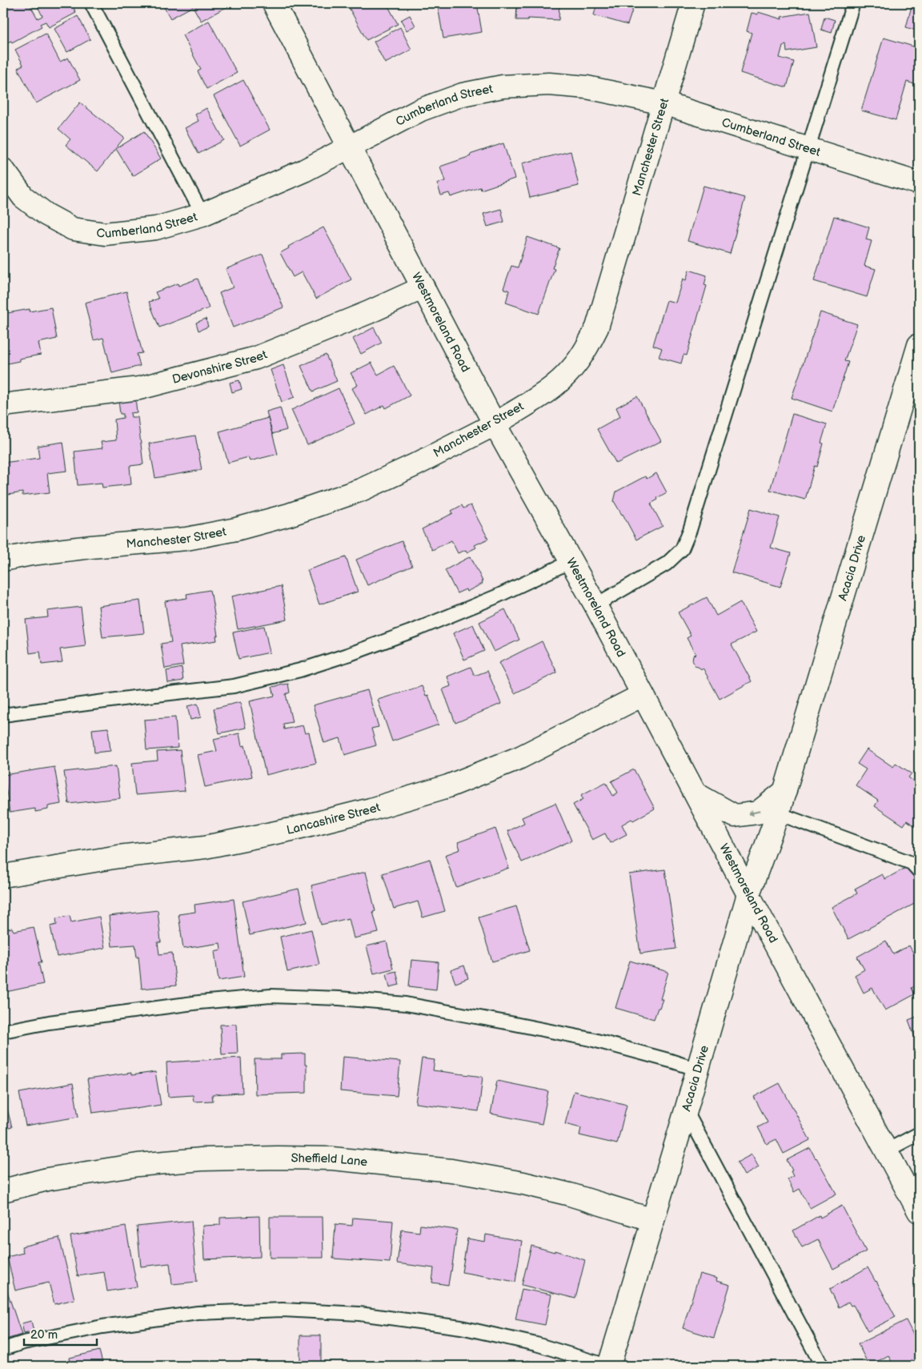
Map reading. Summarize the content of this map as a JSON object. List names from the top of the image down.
{
  "streets": {
    "street": [
      "Cumberland Street",
      "Manchester Street",
      "Westmoreland Road",
      "Devonshire Street",
      "Acacia Drive",
      "Lancashire Street",
      "Sheffield Lane"
    ]
  },
  "crossings": [
    ["Cumberland Street", "Manchester Street"],
    ["Cumberland Street", "Westmoreland Road"],
    ["Manchester Street", "Westmoreland Road"],
    ["Westmoreland Road", "Devonshire Street"],
    ["Westmoreland Road", "Acacia Drive"],
    ["Westmoreland Road", "Lancashire Street"],
    ["Acacia Drive", "Sheffield Lane"]
  ],
  "scale_bar": "20 m"
}
